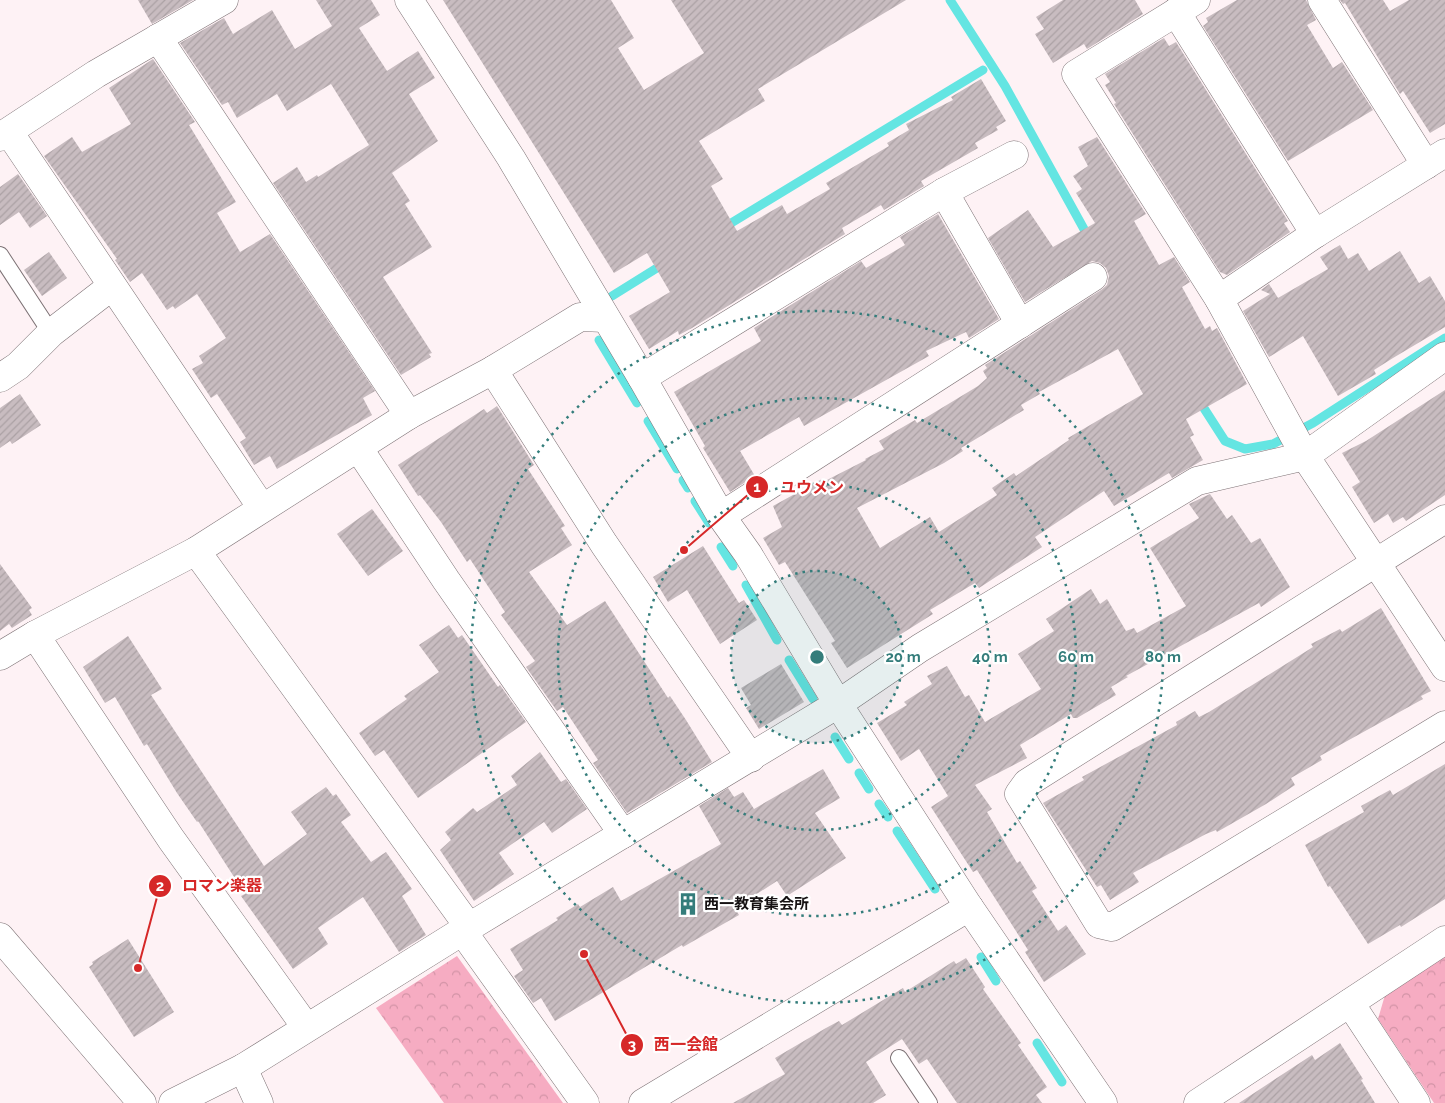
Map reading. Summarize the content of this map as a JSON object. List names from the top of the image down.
{
  "places": {
    "other": ["ユウメン", "西一会館", "ロマン楽器"],
    "building": ["西一教育集会所"]
  },
  "rings": [
    "20 m",
    "40 m",
    "60 m",
    "80 m"
  ]
}
